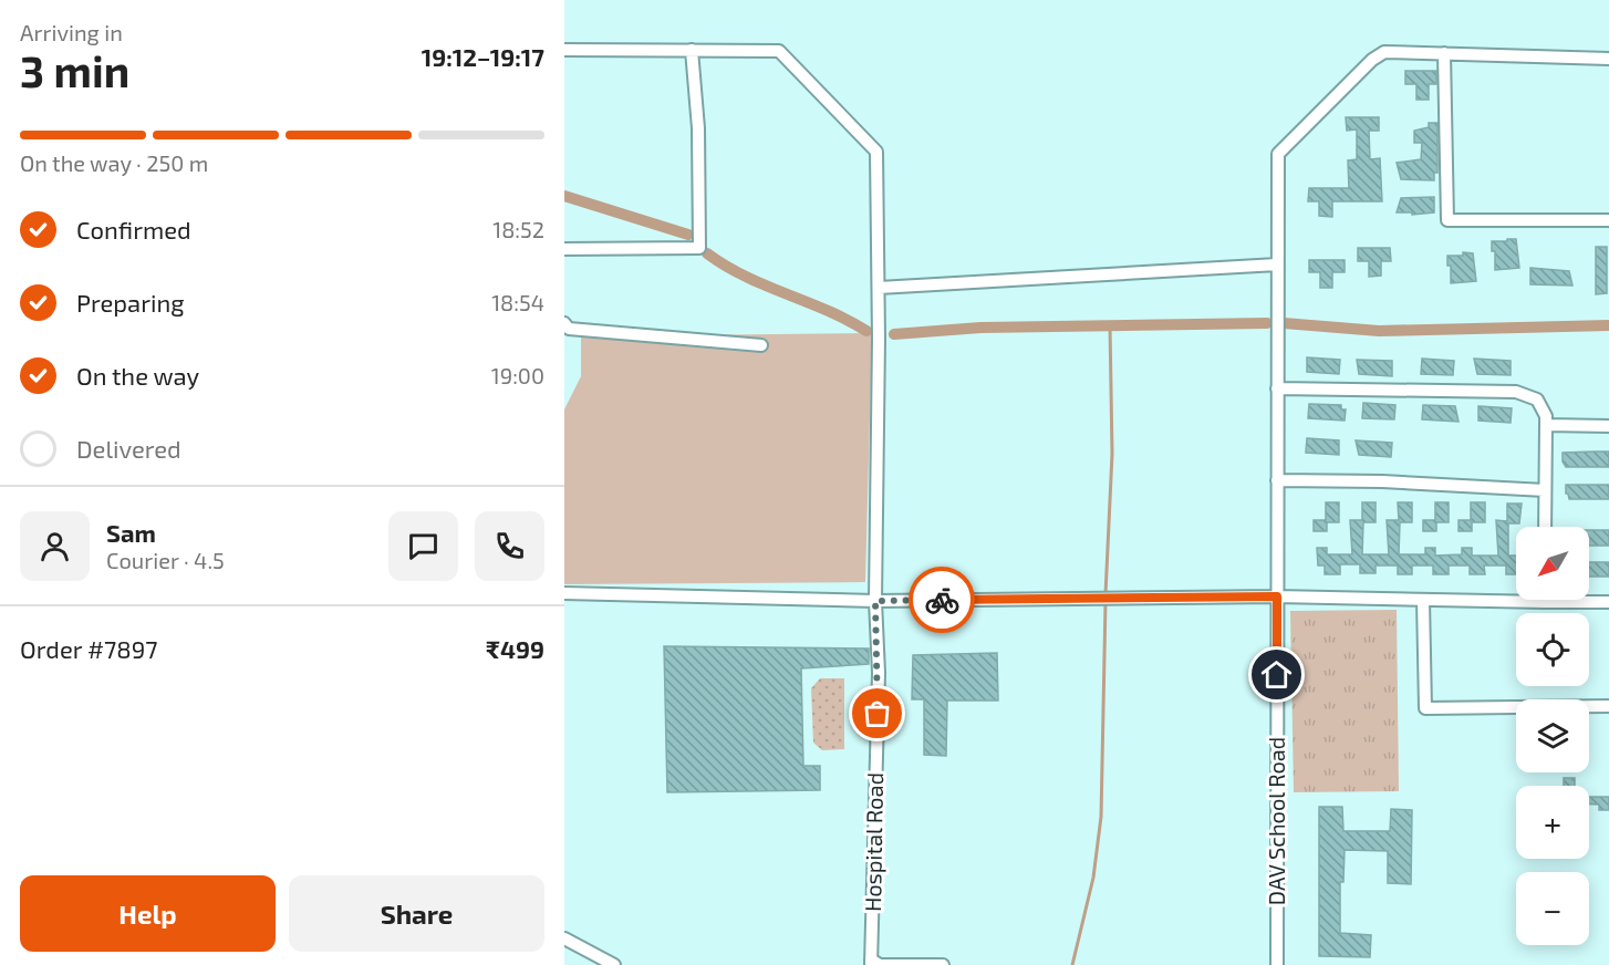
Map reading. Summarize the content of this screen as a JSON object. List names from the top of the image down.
{
  "streets": {
    "street": ["DAV School Road", "Hospital Road"]
  },
  "north": "bottom left",
  "page": {
    "heading": ["3 min", "Arriving in", "19:12–19:17"],
    "panel": [
      "Sam",
      "Courier · 4.5",
      "Order #7897",
      "₹499"
    ],
    "bar": "On the way · 250 m",
    "list": [
      ["Confirmed", "18:52"],
      ["Preparing", "18:54"],
      ["On the way", "19:00"],
      "Delivered"
    ],
    "map_buttons": ["+", "−"],
    "buttons": ["Help", "Share"]
  }
}
